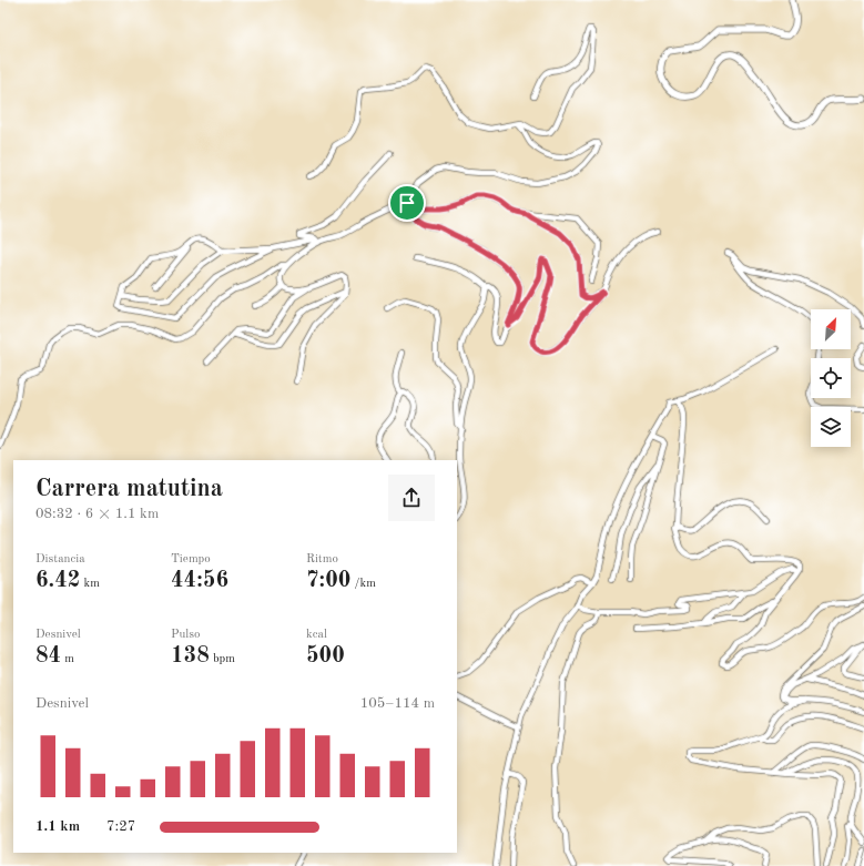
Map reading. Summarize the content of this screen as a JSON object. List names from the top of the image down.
{
  "north": "top right",
  "page": {
    "heading": ["Carrera matutina", "08:32 · 6 × 1.1 km"],
    "stats": [
      ["Distancia", "6.42 km"],
      ["Tiempo", "44:56"],
      ["Ritmo", "7:00 /km"],
      ["Desnivel", "84 m"],
      ["Pulso", "138 bpm"],
      ["kcal", "500"]
    ],
    "chart": ["Desnivel", "105–114 m"],
    "list": [
      {
        "name": "1.1 km",
        "note": "7:27"
      }
    ]
  }
}
